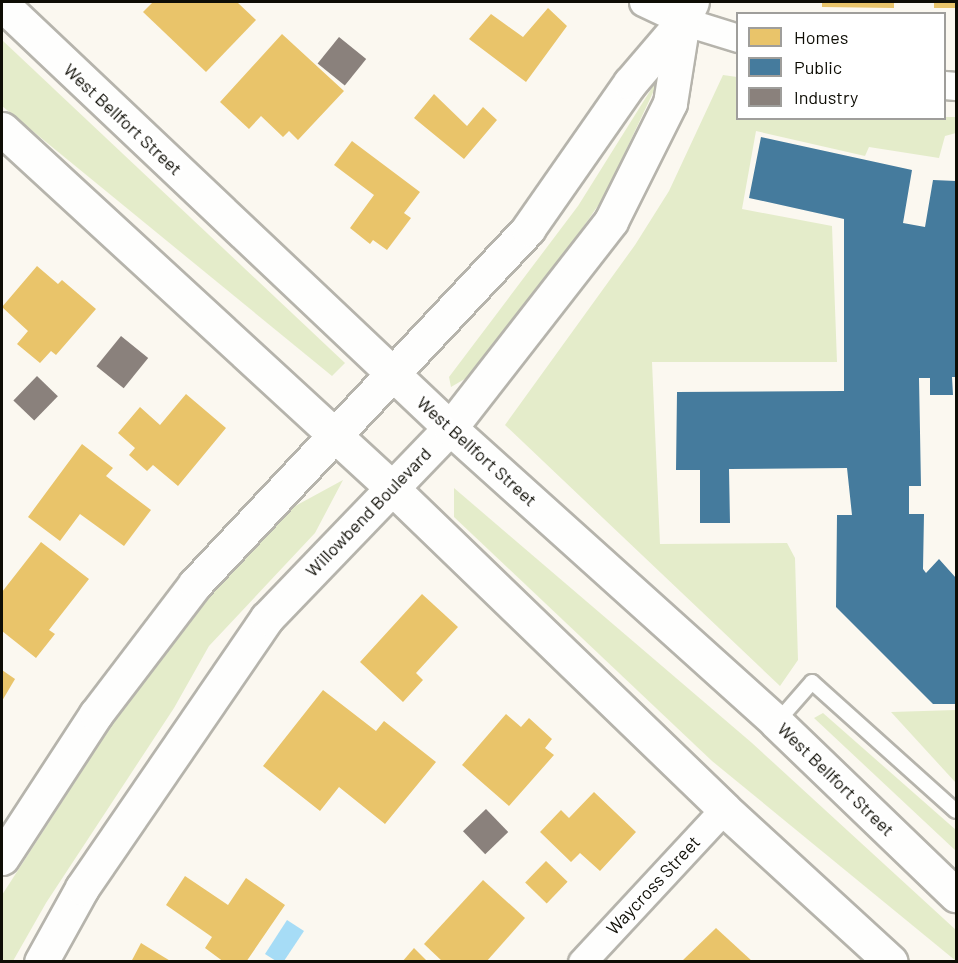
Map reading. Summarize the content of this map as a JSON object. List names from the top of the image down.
{
  "streets": {
    "main road": ["West Bellfort Street", "Willowbend Boulevard"],
    "street": ["Waycross Street"]
  },
  "crossings": [
    ["West Bellfort Street", "Willowbend Boulevard"]
  ],
  "legend": ["Homes", "Public", "Industry"]
}
